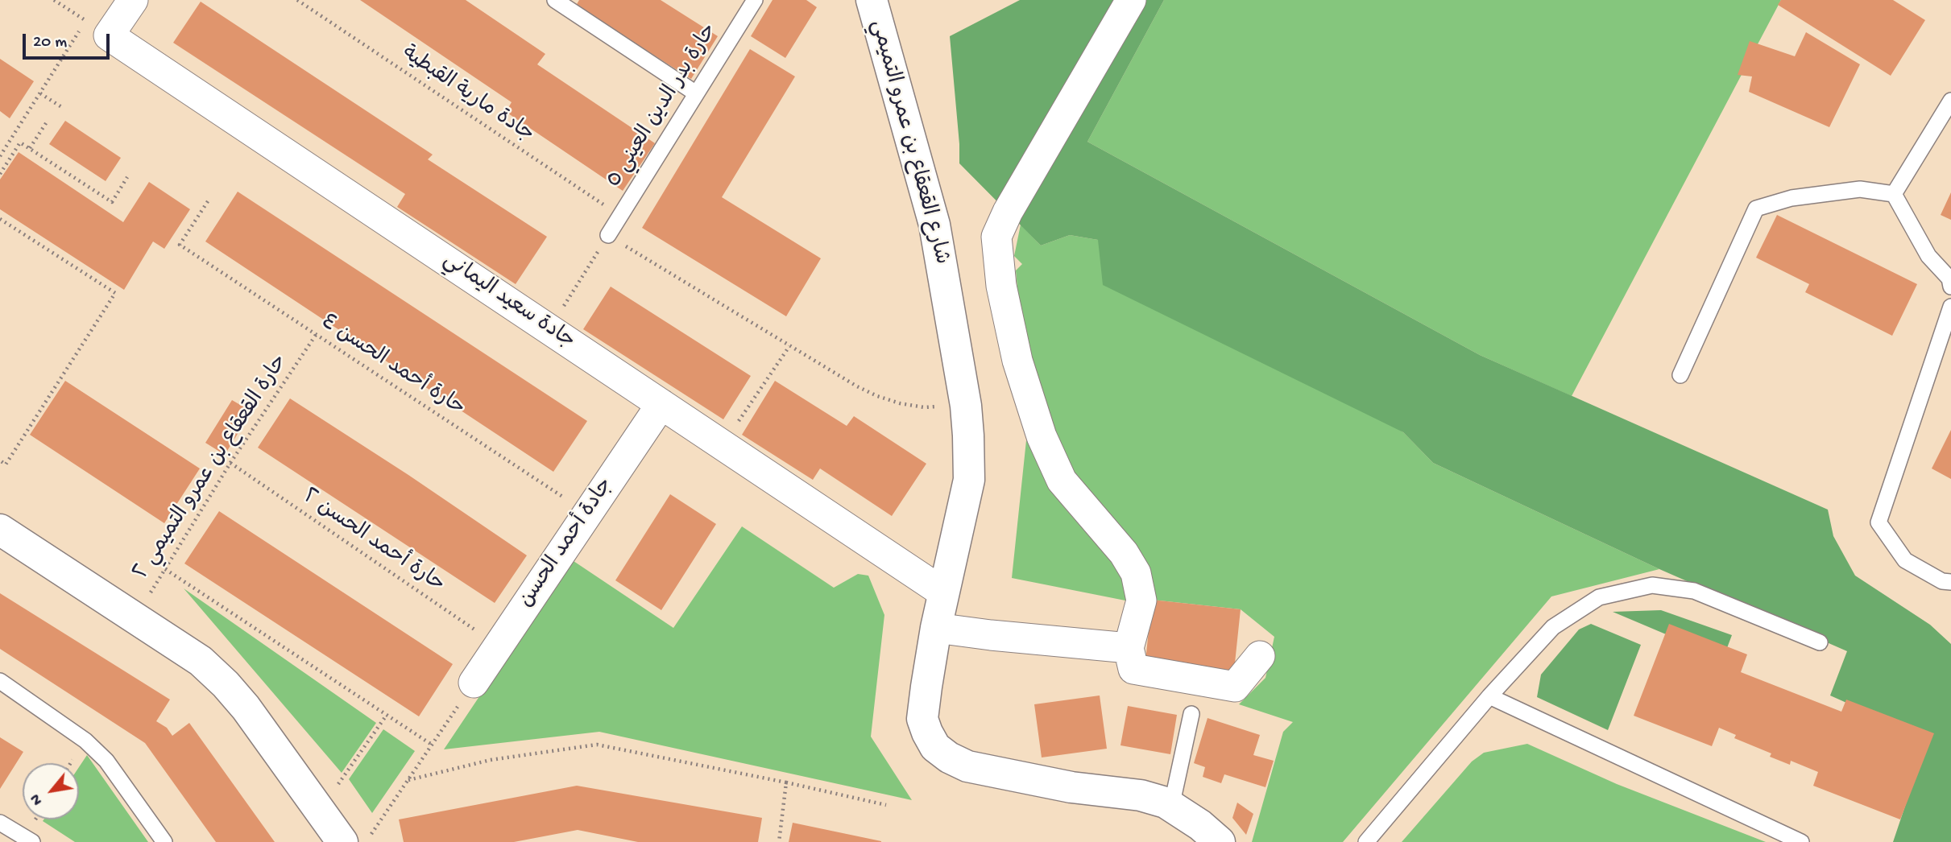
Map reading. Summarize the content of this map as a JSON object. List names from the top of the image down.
{
  "streets": {
    "main road": ["شارع القعقاع بن عمرو التميمي"],
    "street": ["جادة سعيد اليماني", "جادة أحمد الحسن"],
    "lane": ["حارة بدر الدين العيني ٥"],
    "path": [
      "جادة مارية القبطية",
      "حارة أحمد الحسن ٤",
      "حارة القعقاع بن عمرو التميمي ٢",
      "حارة أحمد الحسن ٢"
    ]
  },
  "crossings": [
    ["جادة مارية القبطية", "حارة بدر الدين العيني ٥"],
    ["شارع القعقاع بن عمرو التميمي", "جادة سعيد اليماني"],
    ["جادة سعيد اليماني", "جادة أحمد الحسن"],
    ["حارة أحمد الحسن ٤", "حارة القعقاع بن عمرو التميمي ٢"],
    ["حارة أحمد الحسن ٤", "جادة أحمد الحسن"],
    ["حارة القعقاع بن عمرو التميمي ٢", "حارة أحمد الحسن ٢"],
    ["حارة أحمد الحسن ٢", "جادة أحمد الحسن"]
  ],
  "scale_bar": "20 m",
  "north": "bottom left"
}
